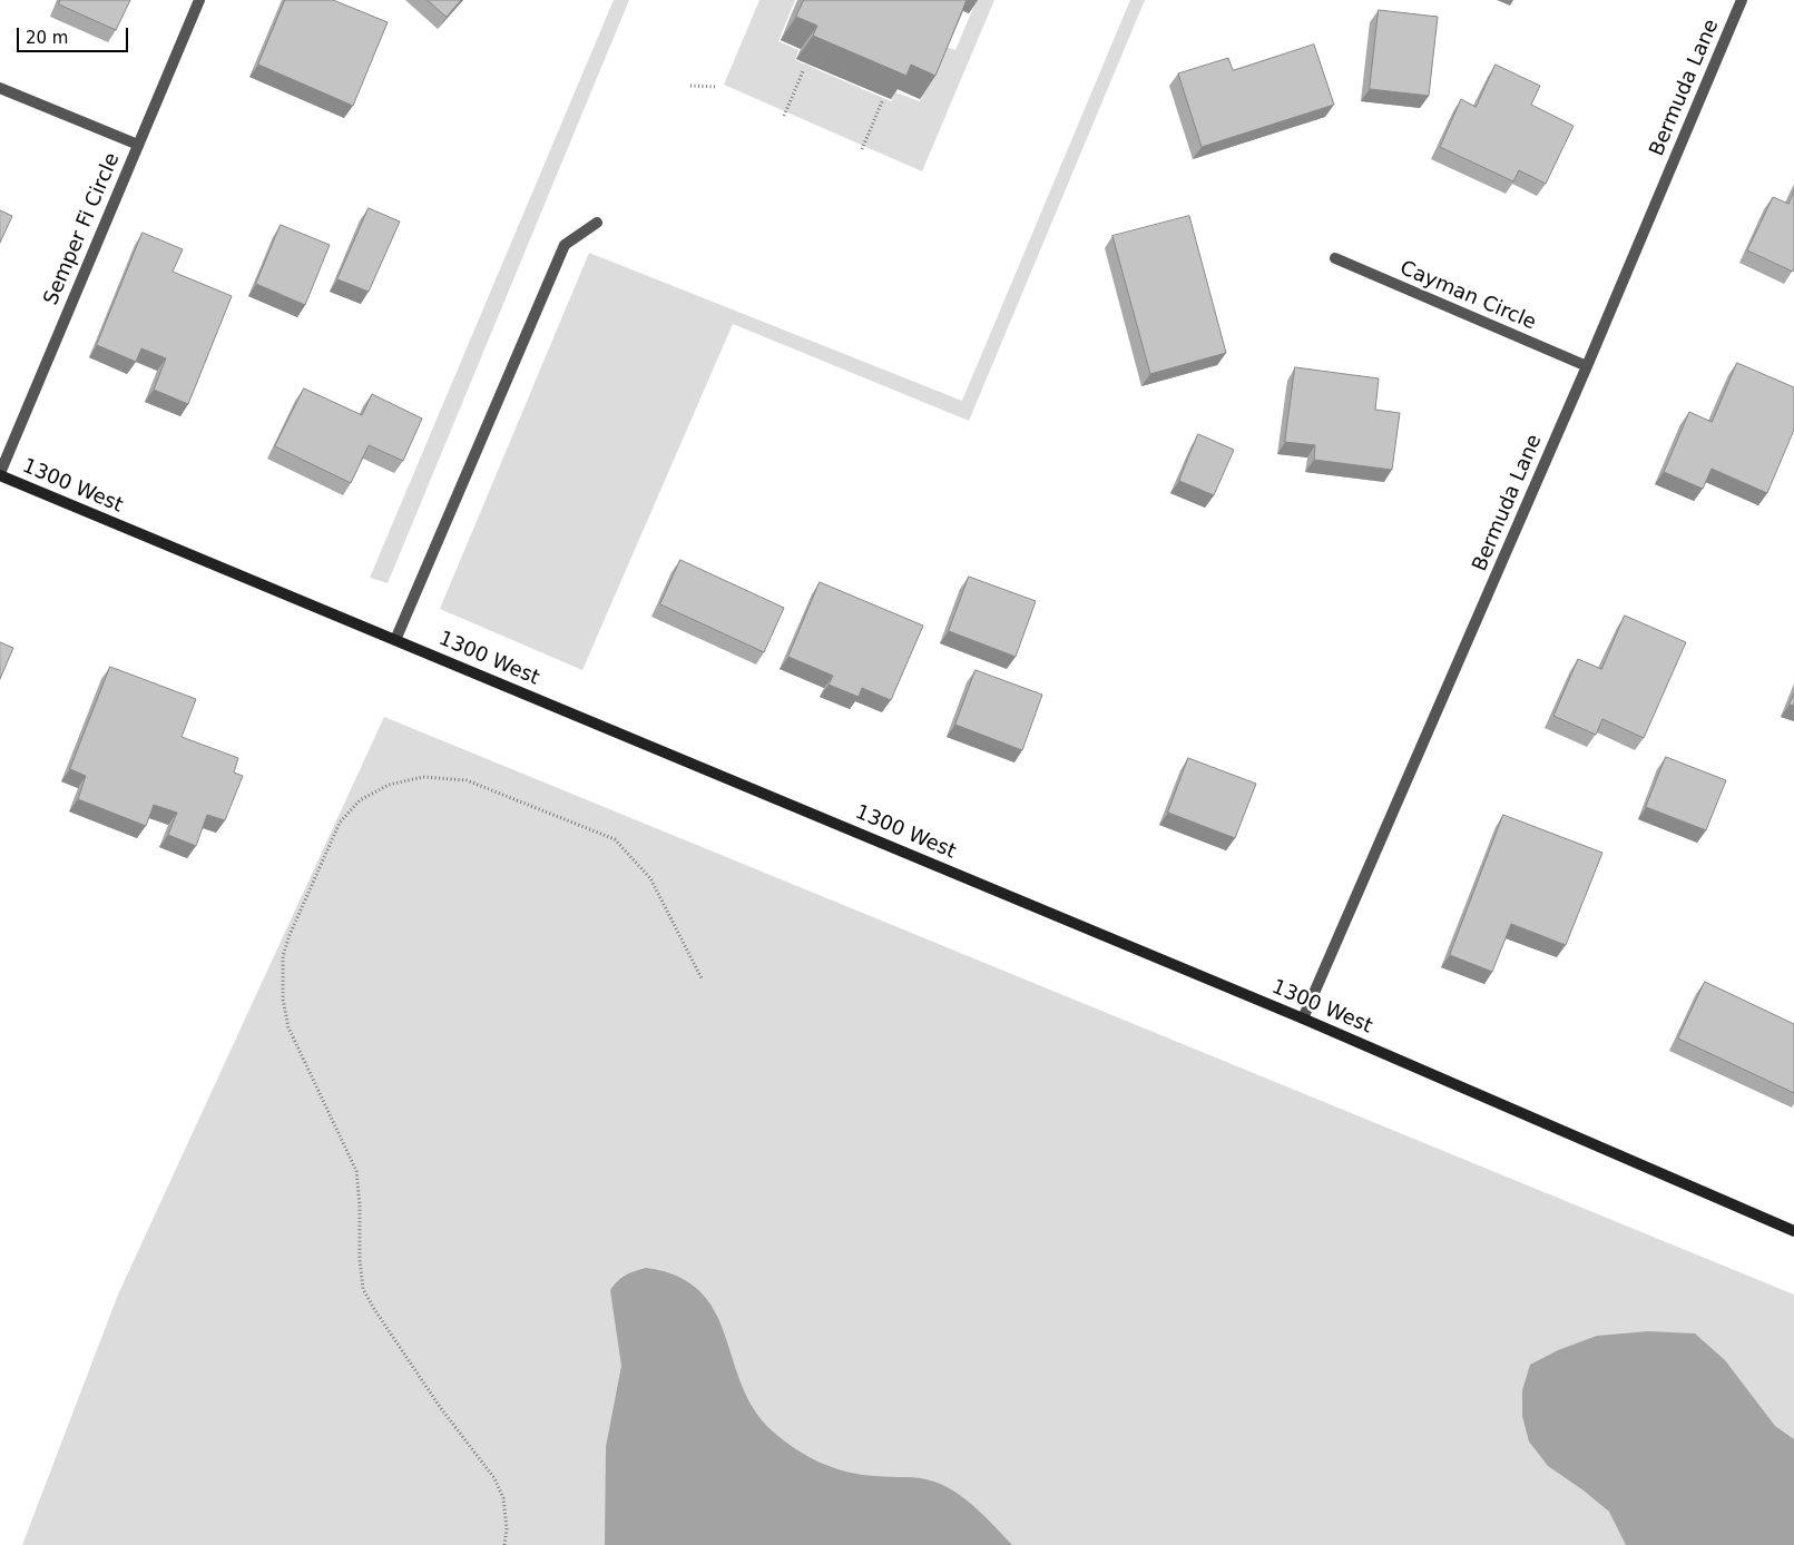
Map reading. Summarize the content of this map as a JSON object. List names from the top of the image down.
{
  "streets": {
    "street": [
      "Bermuda Lane",
      "Semper Fi Circle",
      "Cayman Circle",
      "1300 West"
    ]
  },
  "crossings": [
    ["Bermuda Lane", "Cayman Circle"],
    ["Bermuda Lane", "1300 West"],
    ["Semper Fi Circle", "1300 West"]
  ],
  "scale_bar": "20 m"
}
